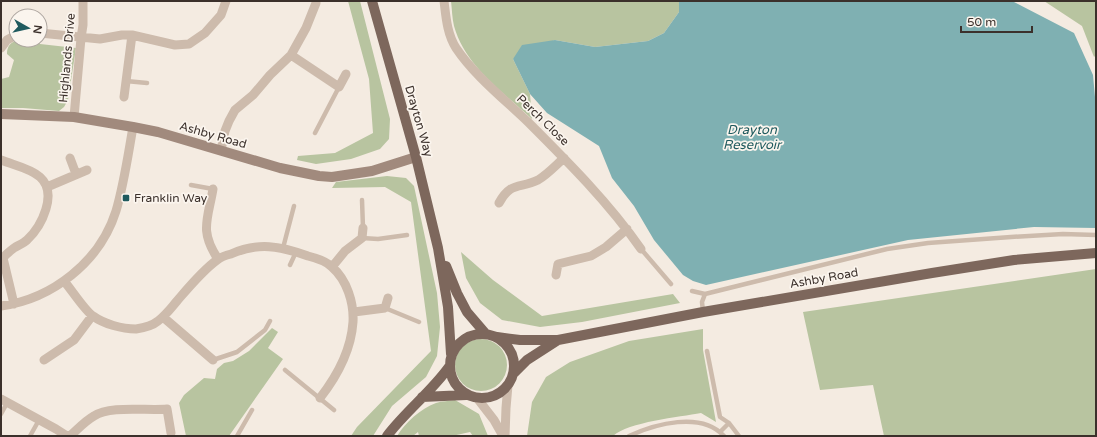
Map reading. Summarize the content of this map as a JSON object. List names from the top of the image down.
{
  "streets": {
    "main road": ["Drayton Way", "Ashby Road"],
    "street": ["Highlands Drive", "Perch Close"]
  },
  "crossings": [
    ["Highlands Drive", "Ashby Road"],
    ["Drayton Way", "Ashby Road"]
  ],
  "water": ["Drayton Reservoir"],
  "places": {
    "transit": ["Franklin Way"]
  },
  "scale_bar": "50 m",
  "north": "right"
}
